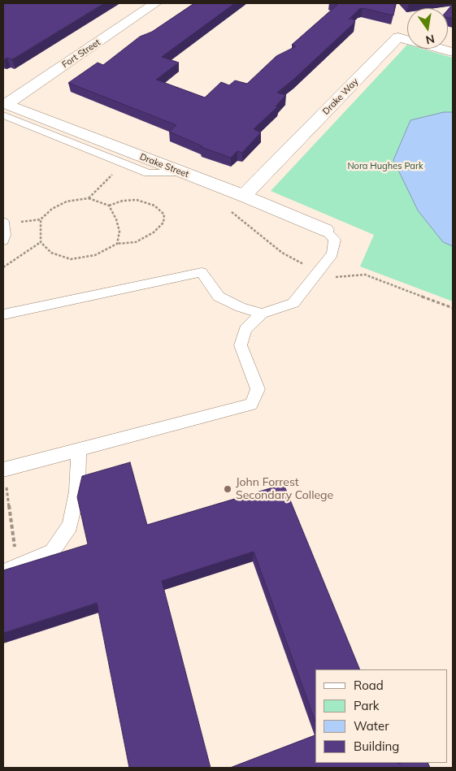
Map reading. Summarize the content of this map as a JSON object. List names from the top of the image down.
{
  "streets": {
    "street": ["Fort Street", "Drake Way", "Drake Street"]
  },
  "crossings": [
    ["Fort Street", "Drake Street"],
    ["Drake Way", "Drake Street"]
  ],
  "parks": ["Nora Hughes Park"],
  "places": ["John Forrest Secondary College"],
  "legend": [
    "Road",
    "Park",
    "Water",
    "Building"
  ],
  "north": "bottom"
}
